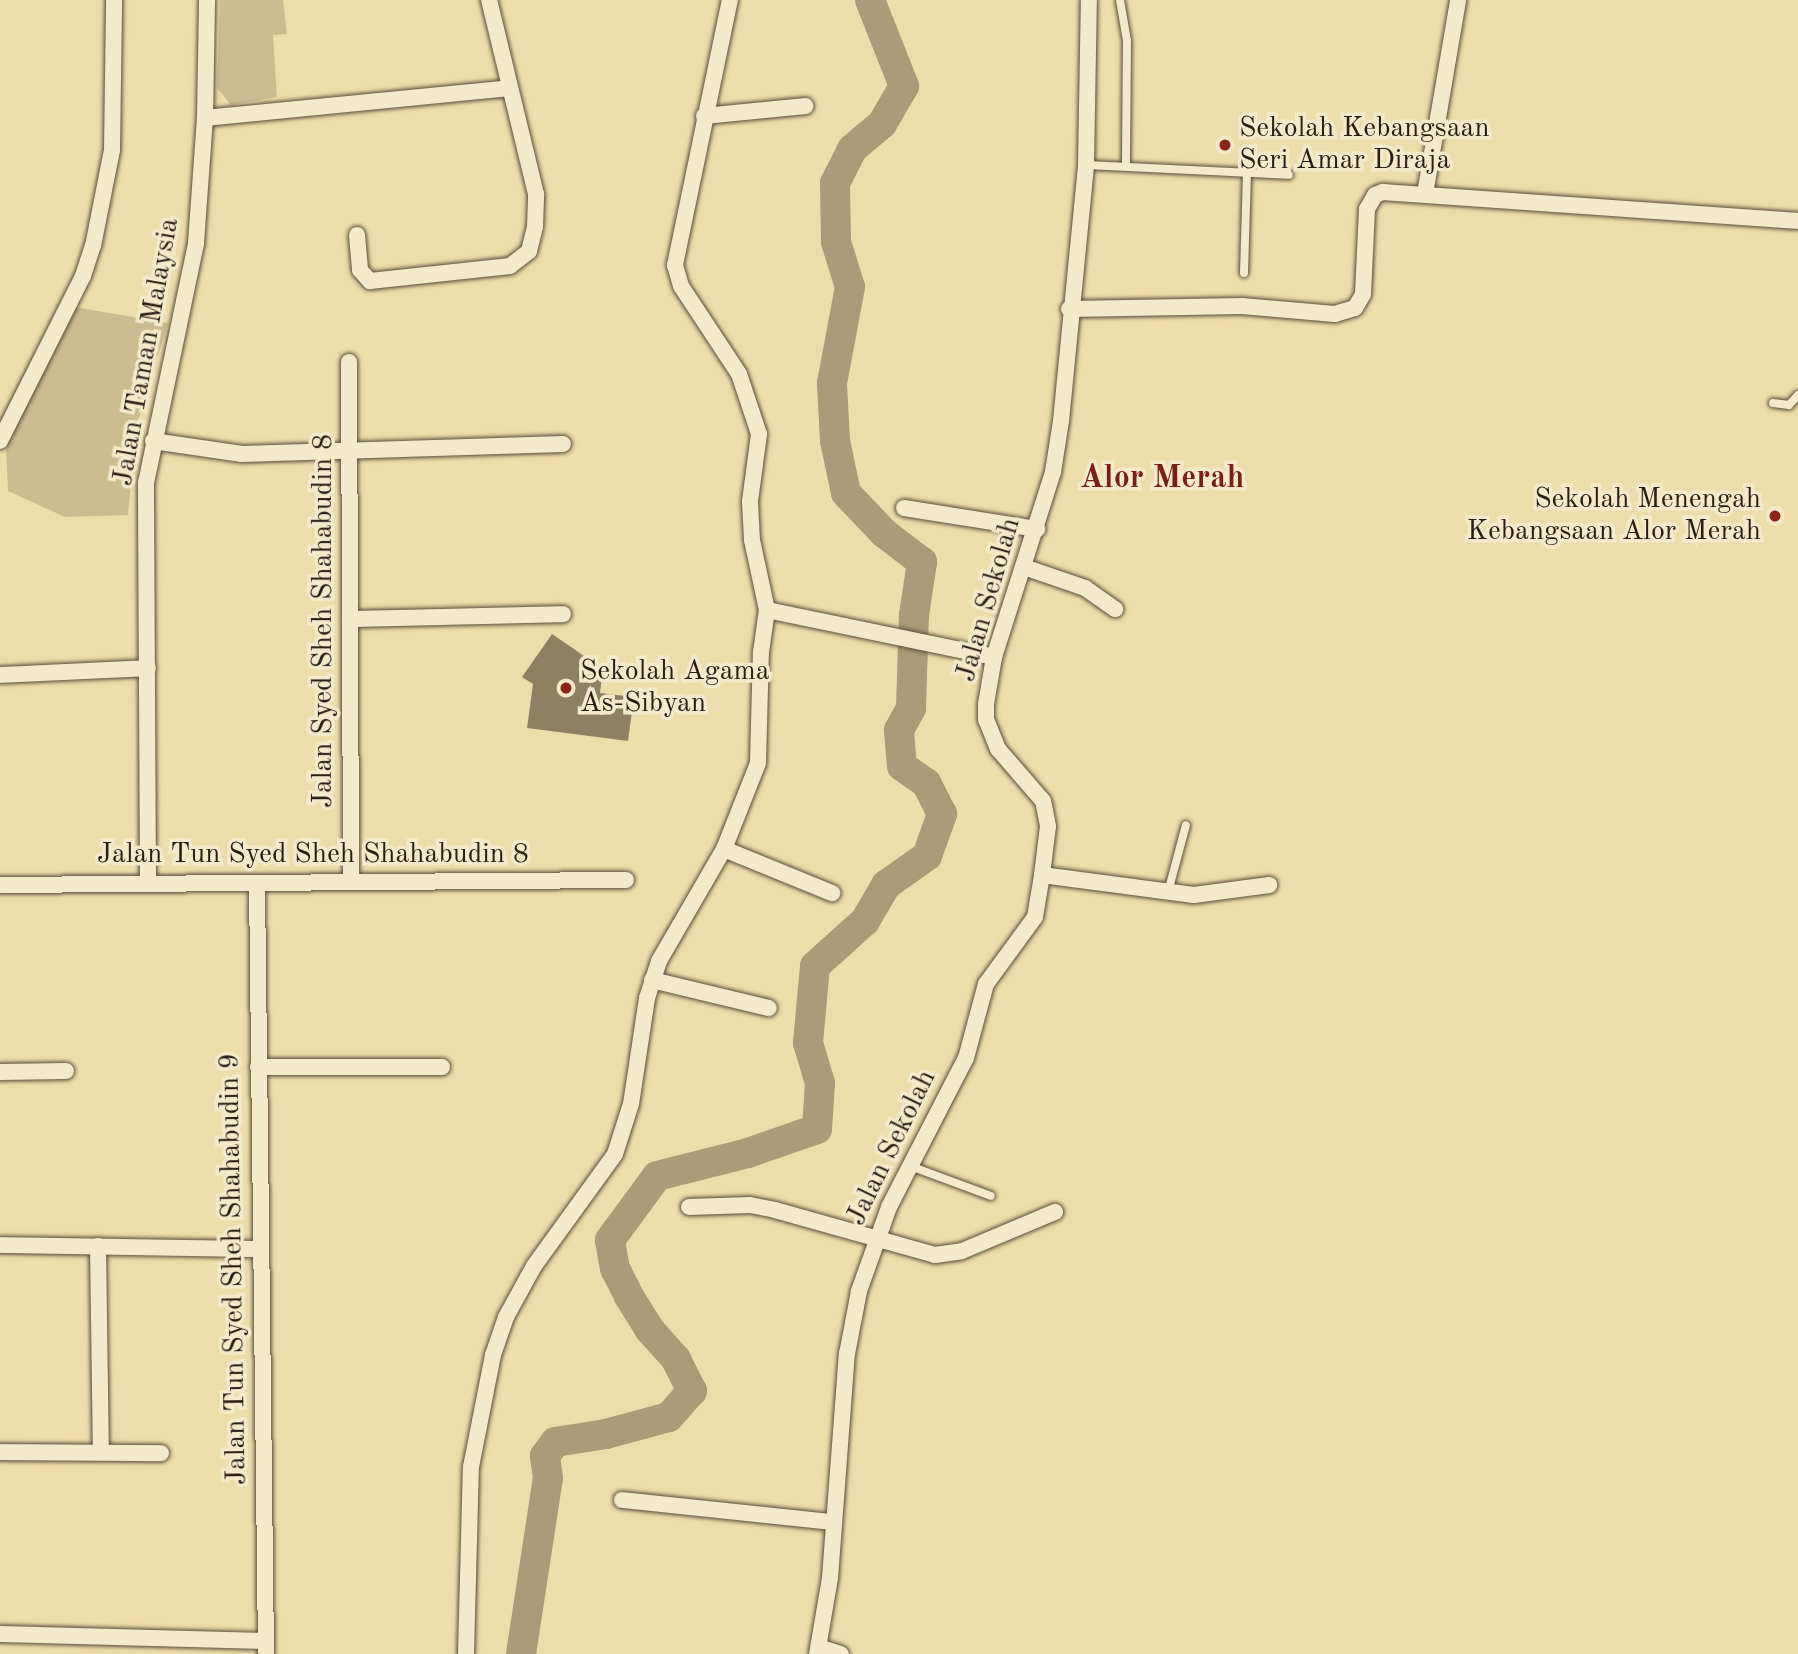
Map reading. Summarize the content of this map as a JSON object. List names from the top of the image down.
{
  "streets": {
    "street": [
      "Jalan Taman Malaysia",
      "Jalan Sekolah",
      "Jalan Syed Sheh Shahabudin 8",
      "Jalan Tun Syed Sheh Shahabudin 8",
      "Jalan Tun Syed Sheh Shahabudin 9"
    ]
  },
  "crossings": [
    ["Jalan Taman Malaysia", "Jalan Tun Syed Sheh Shahabudin 8"],
    ["Jalan Syed Sheh Shahabudin 8", "Jalan Tun Syed Sheh Shahabudin 8"],
    ["Jalan Tun Syed Sheh Shahabudin 8", "Jalan Tun Syed Sheh Shahabudin 9"]
  ],
  "districts": ["Alor Merah"],
  "places": ["Sekolah Kebangsaan Seri Amar Diraja", "Sekolah Menengah Kebangsaan Alor Merah", "Sekolah Agama As-Sibyan"]
}
